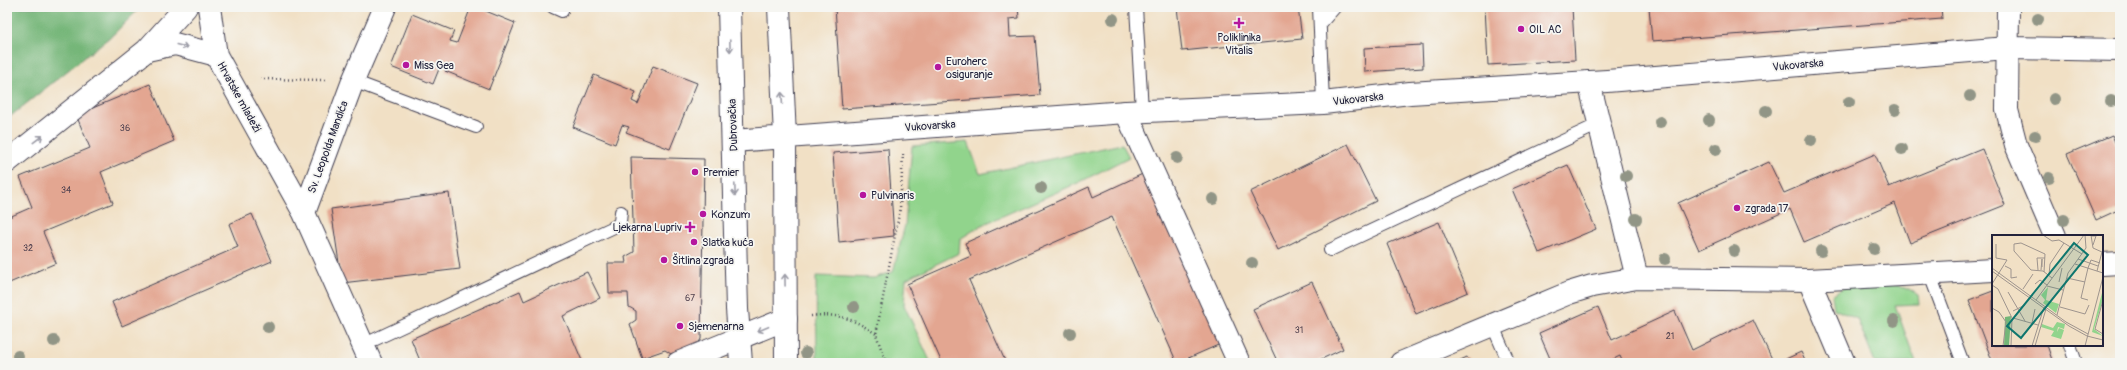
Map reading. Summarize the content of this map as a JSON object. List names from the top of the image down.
{
  "streets": {
    "street": [
      "Vukovarska",
      "Hrvatske mladeži",
      "Dubrovačka",
      "Sv. Leopolda Mandića"
    ]
  },
  "crossings": [
    ["Vukovarska", "Dubrovačka"],
    ["Hrvatske mladeži", "Sv. Leopolda Mandića"]
  ],
  "one_way": ["Hrvatske mladeži"],
  "places": {
    "health": ["Poliklinika Vitalis", "Ljekarna Lupriv"],
    "other": [
      "OIL AC",
      "Miss Gea",
      "Euroherc osiguranje",
      "Premier",
      "Pulvinaris",
      "zgrada 17",
      "Konzum",
      "Slatka kuća",
      "Šitlina zgrada",
      "Sjemenarna"
    ]
  },
  "house_numbers": [
    "36",
    "34",
    "32",
    "67",
    "31",
    "21"
  ]
}
